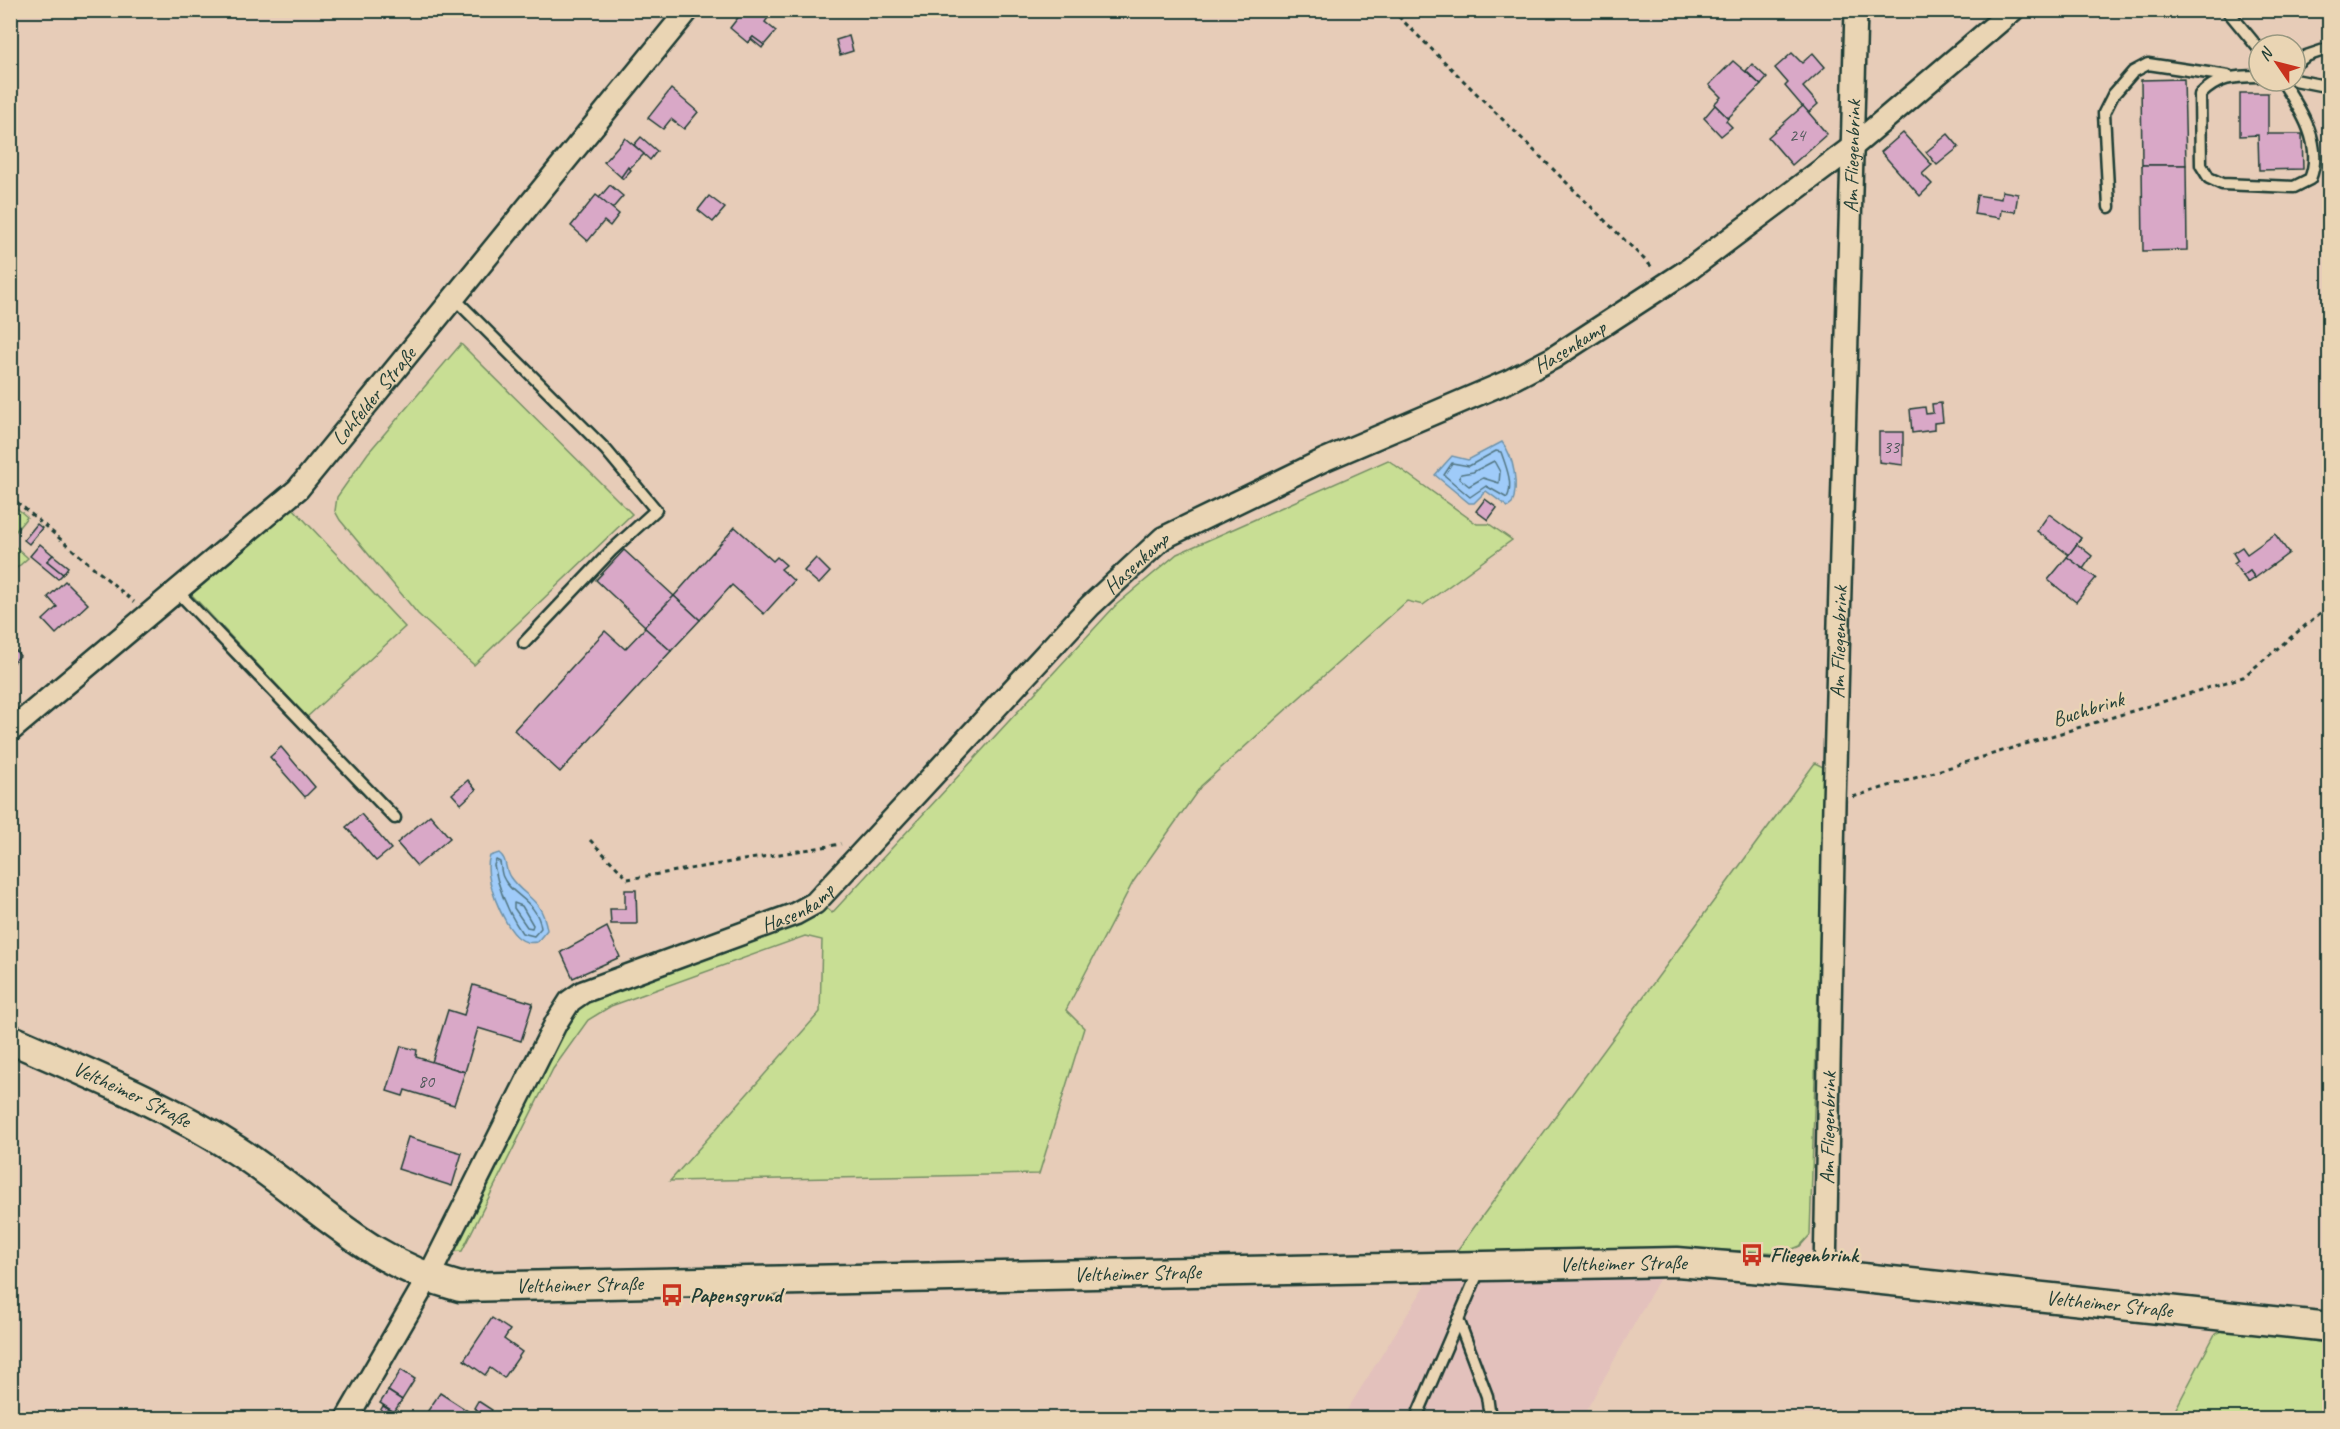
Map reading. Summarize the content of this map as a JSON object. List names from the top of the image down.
{
  "streets": {
    "main road": ["Veltheimer Straße"],
    "street": ["Am Fliegenbrink", "Hasenkamp", "Lohfelder Straße"],
    "path": ["Buchbrink"]
  },
  "crossings": [
    ["Am Fliegenbrink", "Hasenkamp"],
    ["Am Fliegenbrink", "Buchbrink"],
    ["Am Fliegenbrink", "Veltheimer Straße"],
    ["Hasenkamp", "Veltheimer Straße"]
  ],
  "places": {
    "bus stop": ["Fliegenbrink", "Papensgrund"]
  },
  "house_numbers": ["24", "33", "80"],
  "north": "top left"
}
